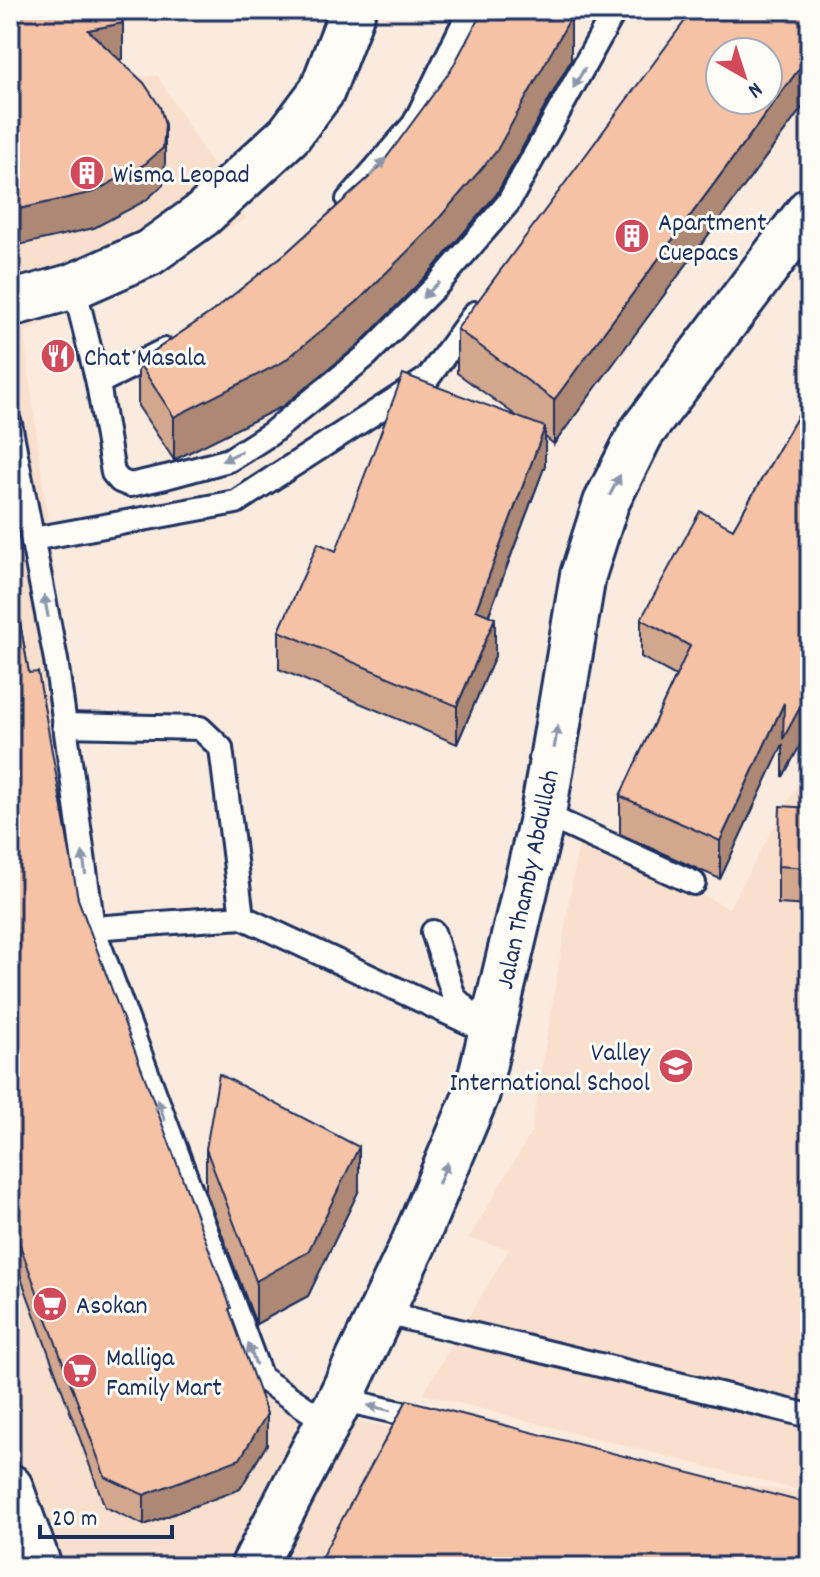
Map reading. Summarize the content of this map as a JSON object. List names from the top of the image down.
{
  "streets": {
    "street": ["Jalan Thamby Abdullah"]
  },
  "one_way": ["Jalan Thamby Abdullah"],
  "places": {
    "building": ["Wisma Leopad", "Apartment Cuepacs"],
    "restaurant": ["Chat Masala"],
    "school or university": ["Valley International School"],
    "supermarket": ["Asokan", "Malliga Family Mart"]
  },
  "scale_bar": "20 m",
  "north": "bottom right"
}
